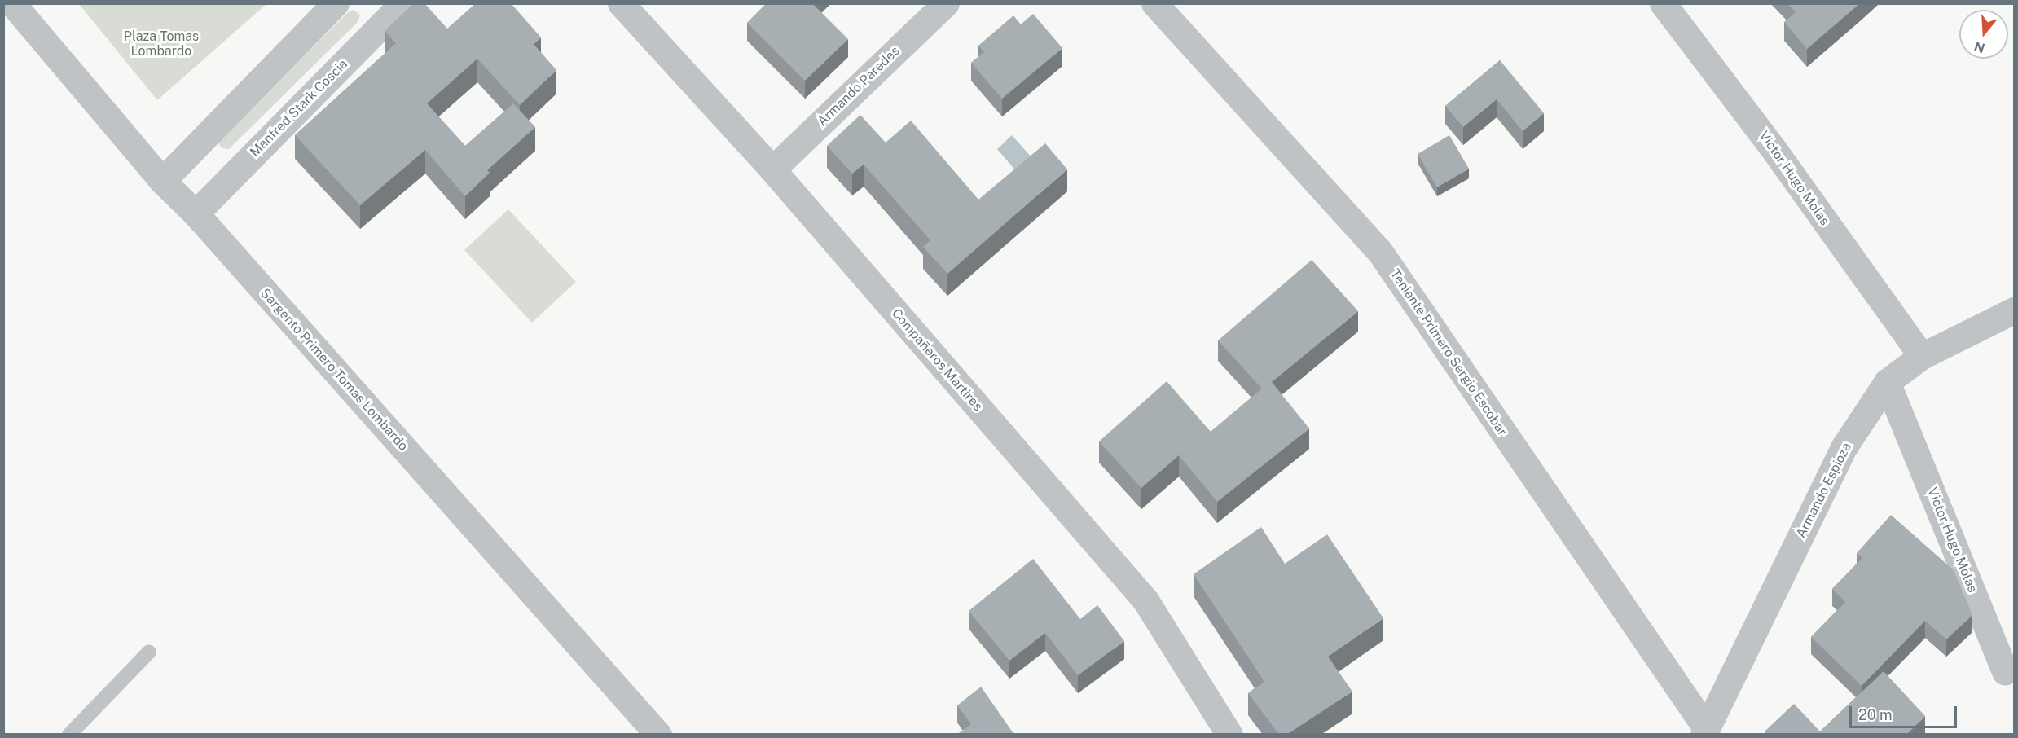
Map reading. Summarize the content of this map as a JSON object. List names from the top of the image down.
{
  "streets": {
    "street": [
      "Armando Paredes",
      "Manfred Stark Coscia",
      "Victor Hugo Molas",
      "Teniente Primero Sergio Escobar",
      "Compañeros Martires",
      "Sargento Primero Tomas Lombardo",
      "Armando Espioza"
    ]
  },
  "crossings": [
    ["Armando Paredes", "Compañeros Martires"],
    ["Manfred Stark Coscia", "Sargento Primero Tomas Lombardo"],
    ["Victor Hugo Molas", "Armando Espioza"],
    ["Teniente Primero Sergio Escobar", "Armando Espioza"]
  ],
  "parks": ["Plaza Tomas Lombardo"],
  "scale_bar": "20 m",
  "north": "bottom"
}
